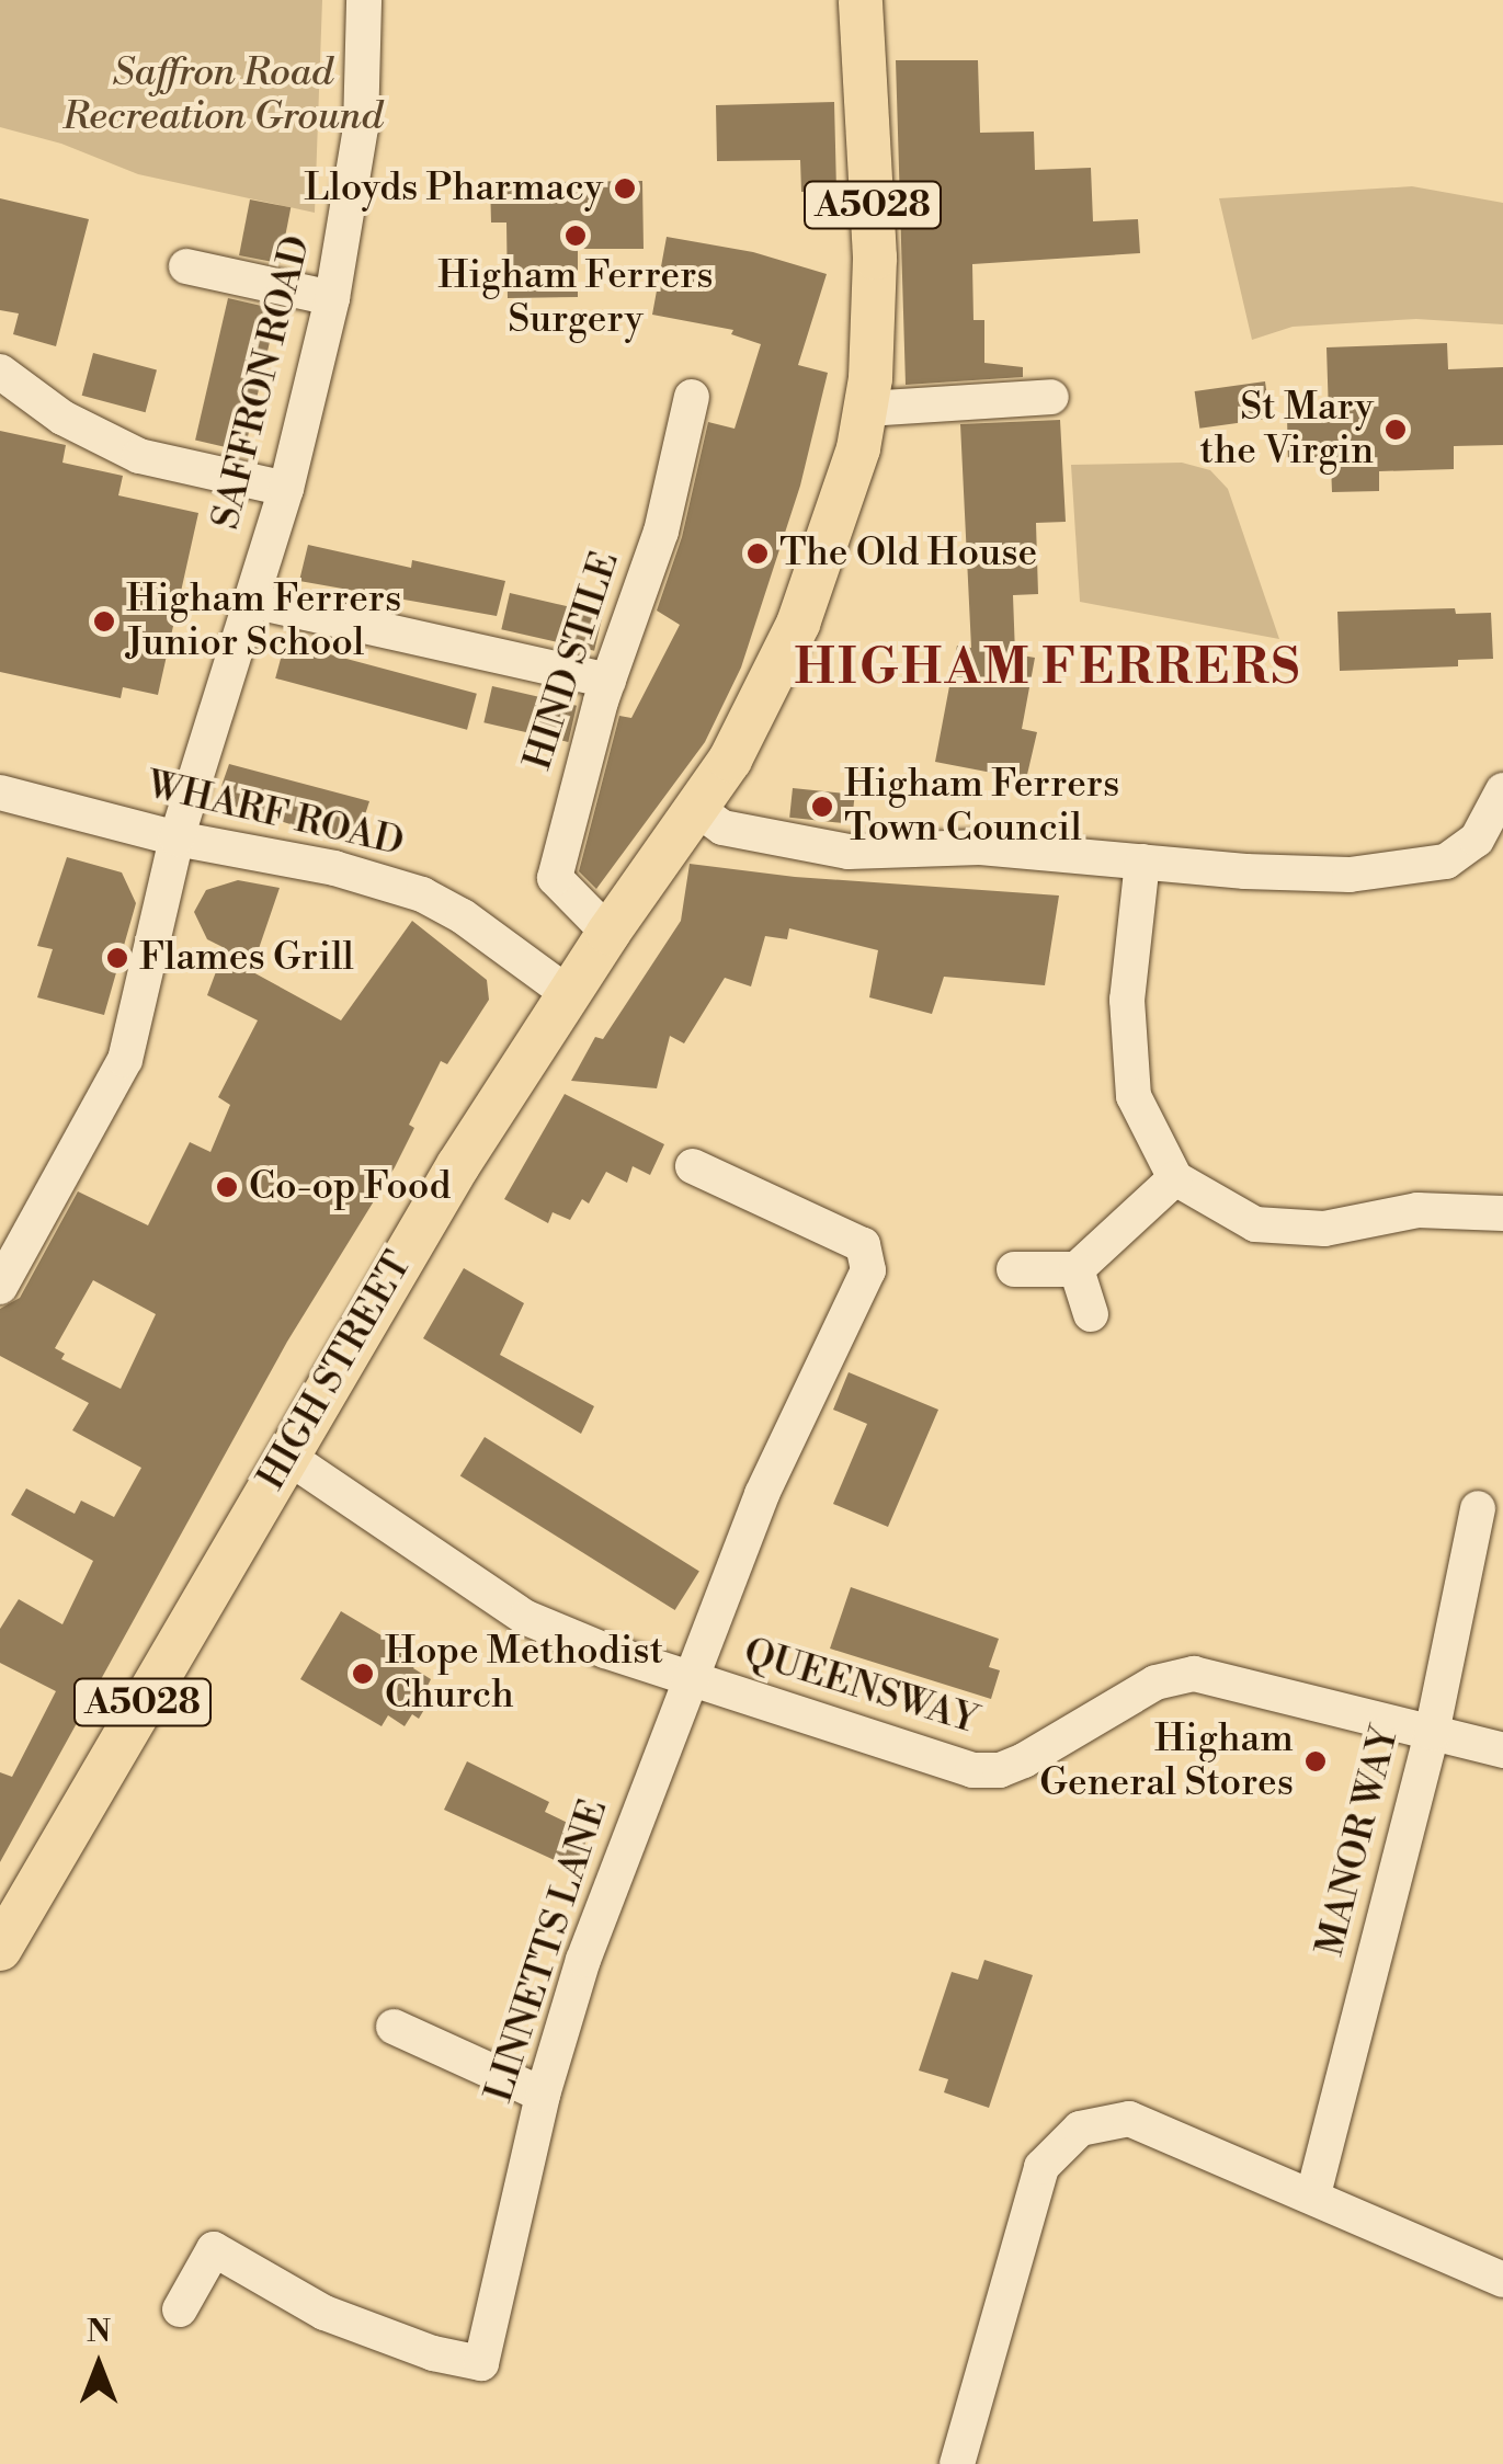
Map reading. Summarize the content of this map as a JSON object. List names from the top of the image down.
{
  "streets": {
    "main road": ["A5028", "HIGH STREET"],
    "street": [
      "SAFFRON ROAD",
      "HIND STILE",
      "WHARF ROAD",
      "QUEENSWAY",
      "MANOR WAY",
      "LINNETTS LANE"
    ]
  },
  "crossings": [
    ["A5028", "HIGH STREET"],
    ["SAFFRON ROAD", "WHARF ROAD"],
    ["HIND STILE", "HIGH STREET"],
    ["WHARF ROAD", "HIGH STREET"],
    ["HIGH STREET", "QUEENSWAY"],
    ["QUEENSWAY", "MANOR WAY"],
    ["QUEENSWAY", "LINNETTS LANE"]
  ],
  "districts": ["HIGHAM FERRERS"],
  "parks": ["Saffron Road Recreation Ground"],
  "places": [
    "Lloyds Pharmacy",
    "Higham Ferrers Surgery",
    "St Mary the Virgin",
    "The Old House",
    "Higham Ferrers Junior School",
    "Higham Ferrers Town Council",
    "Flames Grill",
    "Co-op Food",
    "Hope Methodist Church",
    "Higham General Stores"
  ],
  "north": "top"
}
